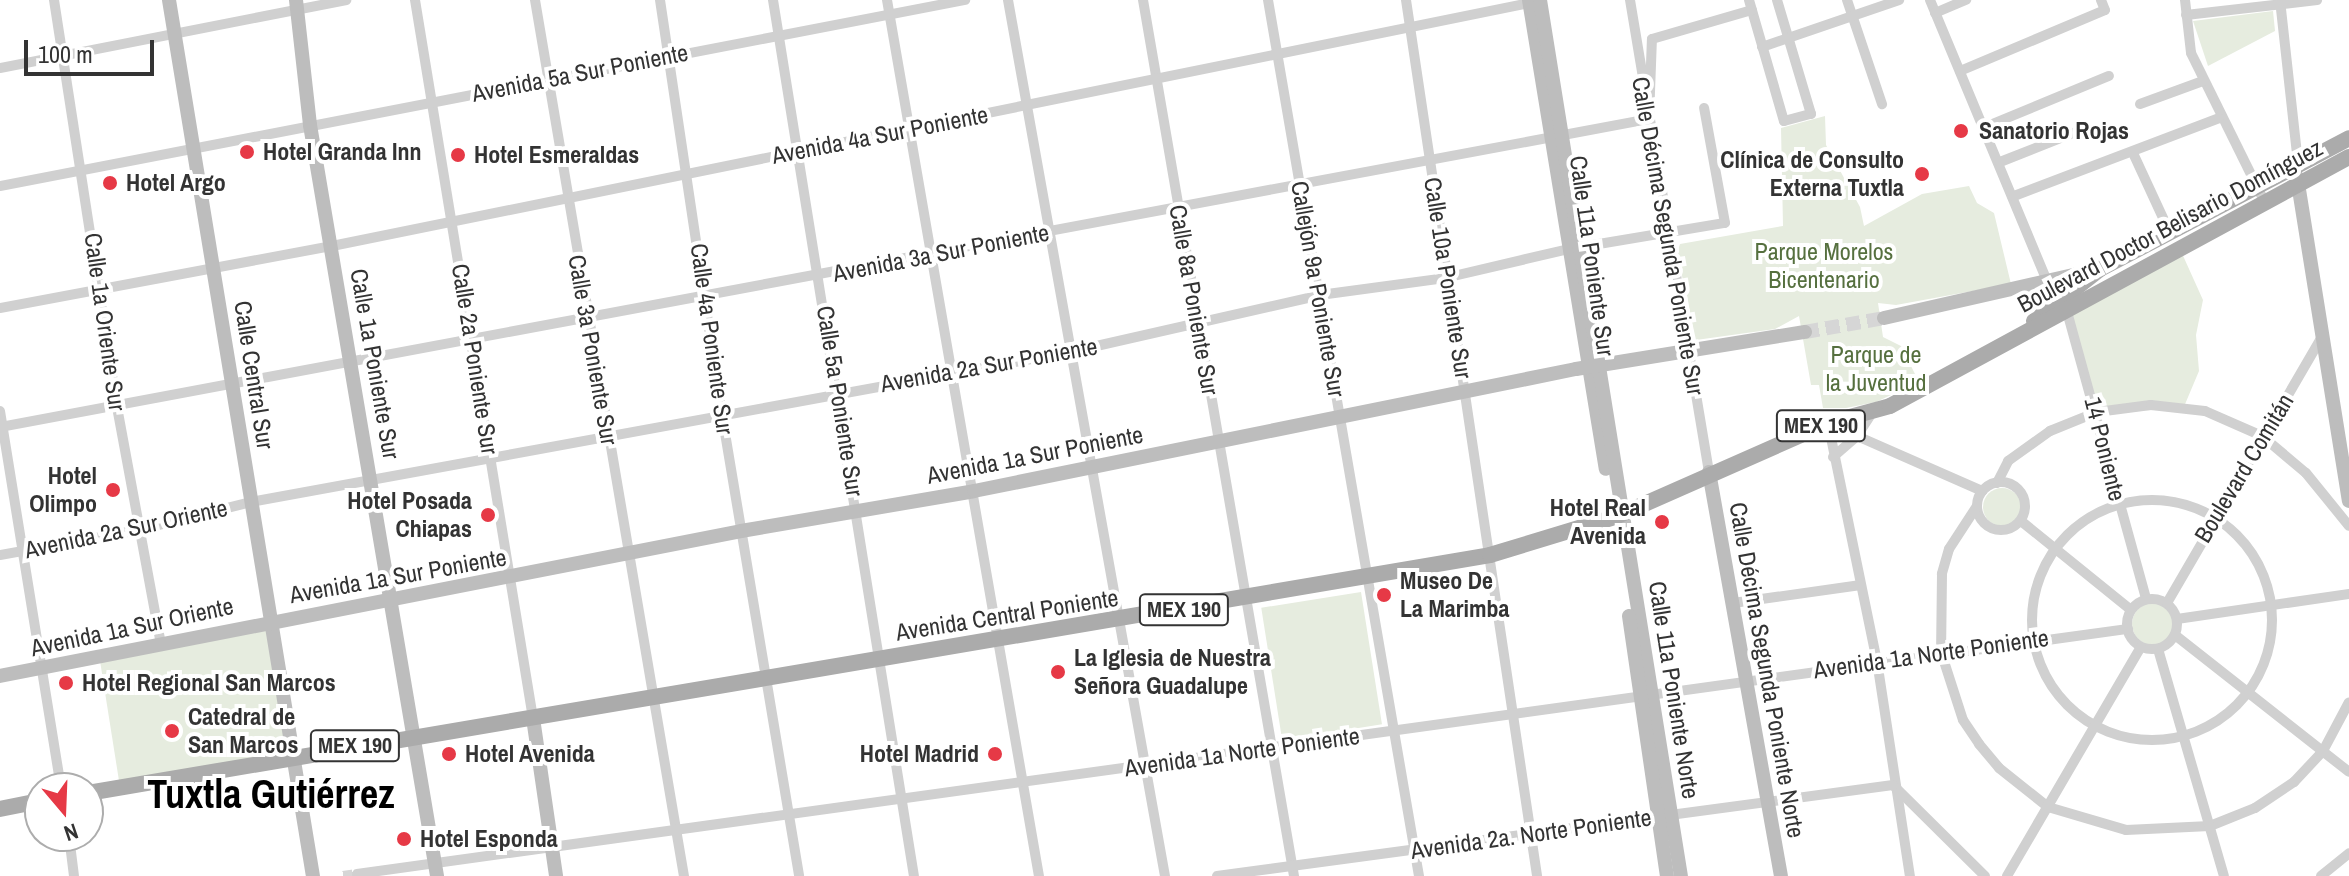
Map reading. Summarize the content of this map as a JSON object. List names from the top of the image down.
{
  "streets": {
    "main road": ["Boulevard Doctor Belisario Domínguez", "MEX 190", "Avenida Central Poniente"],
    "street": [
      "Avenida 5a Sur Poniente",
      "Avenida 4a Sur Poniente",
      "Calle Décima Segunda Poniente Sur",
      "Avenida 3a Sur Poniente",
      "Calle 11a Poniente Sur",
      "Calle 10a Poniente Sur",
      "Callejón 9a Poniente Sur",
      "Calle 8a Poniente Sur",
      "Calle 1a Oriente Sur",
      "Calle 4a Poniente Sur",
      "Calle 3a Poniente Sur",
      "Calle 2a Poniente Sur",
      "Calle 1a Poniente Sur",
      "Avenida 2a Sur Poniente",
      "Calle Central Sur",
      "Calle 5a Poniente Sur",
      "14 Poniente",
      "Avenida 1a Sur Poniente",
      "Boulevard Comitán",
      "Avenida 2a Sur Oriente",
      "Avenida 1a Sur Oriente",
      "Avenida 1a Norte Poniente",
      "Calle Décima Segunda Poniente Norte",
      "Calle 11a Poniente Norte",
      "Avenida 2a. Norte Poniente"
    ]
  },
  "crossings": [
    ["Avenida 5a Sur Poniente", "Calle 1a Oriente Sur"],
    ["Avenida 5a Sur Poniente", "Calle 4a Poniente Sur"],
    ["Avenida 5a Sur Poniente", "Calle 3a Poniente Sur"],
    ["Avenida 5a Sur Poniente", "Calle 2a Poniente Sur"],
    ["Avenida 5a Sur Poniente", "Calle 1a Poniente Sur"],
    ["Avenida 5a Sur Poniente", "Calle Central Sur"],
    ["Avenida 5a Sur Poniente", "Calle 5a Poniente Sur"],
    ["Avenida 4a Sur Poniente", "Calle 11a Poniente Sur"],
    ["Avenida 4a Sur Poniente", "Calle 10a Poniente Sur"],
    ["Avenida 4a Sur Poniente", "Callejón 9a Poniente Sur"],
    ["Avenida 4a Sur Poniente", "Calle 8a Poniente Sur"],
    ["Avenida 4a Sur Poniente", "Calle 1a Oriente Sur"],
    ["Avenida 4a Sur Poniente", "Calle 4a Poniente Sur"],
    ["Avenida 4a Sur Poniente", "Calle 3a Poniente Sur"],
    ["Avenida 4a Sur Poniente", "Calle 2a Poniente Sur"],
    ["Avenida 4a Sur Poniente", "Calle 1a Poniente Sur"],
    ["Avenida 4a Sur Poniente", "Calle Central Sur"],
    ["Avenida 4a Sur Poniente", "Calle 5a Poniente Sur"],
    ["Boulevard Doctor Belisario Domínguez", "14 Poniente"],
    ["Boulevard Doctor Belisario Domínguez", "Avenida Central Poniente"],
    ["Calle Décima Segunda Poniente Sur", "Avenida 3a Sur Poniente"],
    ["Calle Décima Segunda Poniente Sur", "Avenida 2a Sur Poniente"],
    ["Calle Décima Segunda Poniente Sur", "Avenida 1a Sur Poniente"],
    ["Calle Décima Segunda Poniente Sur", "Avenida Central Poniente"],
    ["Calle Décima Segunda Poniente Sur", "Calle Décima Segunda Poniente Norte"],
    ["Avenida 3a Sur Poniente", "Calle 11a Poniente Sur"],
    ["Avenida 3a Sur Poniente", "Calle 10a Poniente Sur"],
    ["Avenida 3a Sur Poniente", "Callejón 9a Poniente Sur"],
    ["Avenida 3a Sur Poniente", "Calle 8a Poniente Sur"],
    ["Avenida 3a Sur Poniente", "Calle 1a Oriente Sur"],
    ["Avenida 3a Sur Poniente", "Calle 4a Poniente Sur"],
    ["Avenida 3a Sur Poniente", "Calle 3a Poniente Sur"],
    ["Avenida 3a Sur Poniente", "Calle 2a Poniente Sur"],
    ["Avenida 3a Sur Poniente", "Calle 1a Poniente Sur"],
    ["Avenida 3a Sur Poniente", "Calle Central Sur"],
    ["Avenida 3a Sur Poniente", "Calle 5a Poniente Sur"],
    ["Calle 11a Poniente Sur", "Avenida 2a Sur Poniente"],
    ["Calle 11a Poniente Sur", "Avenida 1a Sur Poniente"],
    ["Calle 11a Poniente Sur", "Avenida Central Poniente"],
    ["Calle 11a Poniente Sur", "Calle 11a Poniente Norte"],
    ["Calle 10a Poniente Sur", "Avenida 2a Sur Poniente"],
    ["Calle 10a Poniente Sur", "Avenida 1a Sur Poniente"],
    ["Calle 10a Poniente Sur", "Avenida Central Poniente"],
    ["Calle 10a Poniente Sur", "Avenida 1a Norte Poniente"],
    ["Calle 10a Poniente Sur", "Avenida 2a. Norte Poniente"],
    ["Callejón 9a Poniente Sur", "Avenida 2a Sur Poniente"],
    ["Callejón 9a Poniente Sur", "Avenida 1a Sur Poniente"],
    ["Callejón 9a Poniente Sur", "Avenida Central Poniente"],
    ["Callejón 9a Poniente Sur", "Avenida 1a Norte Poniente"],
    ["Callejón 9a Poniente Sur", "Avenida 2a. Norte Poniente"],
    ["Calle 8a Poniente Sur", "Avenida 2a Sur Poniente"],
    ["Calle 8a Poniente Sur", "Avenida 1a Sur Poniente"],
    ["Calle 8a Poniente Sur", "Avenida Central Poniente"],
    ["Calle 8a Poniente Sur", "Avenida 1a Norte Poniente"],
    ["Calle 8a Poniente Sur", "Avenida 2a. Norte Poniente"],
    ["Calle 1a Oriente Sur", "Avenida 2a Sur Oriente"],
    ["Calle 1a Oriente Sur", "Avenida 1a Sur Oriente"],
    ["Calle 4a Poniente Sur", "Avenida 2a Sur Poniente"],
    ["Calle 4a Poniente Sur", "Avenida 1a Sur Poniente"],
    ["Calle 4a Poniente Sur", "Avenida Central Poniente"],
    ["Calle 4a Poniente Sur", "Avenida 1a Norte Poniente"],
    ["Calle 3a Poniente Sur", "Avenida 2a Sur Poniente"],
    ["Calle 3a Poniente Sur", "Avenida 1a Sur Poniente"],
    ["Calle 3a Poniente Sur", "Avenida Central Poniente"],
    ["Calle 3a Poniente Sur", "Avenida 1a Norte Poniente"],
    ["Calle 2a Poniente Sur", "Avenida 2a Sur Poniente"],
    ["Calle 2a Poniente Sur", "Avenida 1a Sur Poniente"],
    ["Calle 2a Poniente Sur", "Avenida Central Poniente"],
    ["Calle 1a Poniente Sur", "Avenida 2a Sur Poniente"],
    ["Calle 1a Poniente Sur", "Avenida 1a Sur Poniente"],
    ["Calle 1a Poniente Sur", "Avenida Central Poniente"],
    ["Calle 1a Poniente Sur", "Avenida 1a Norte Poniente"],
    ["Avenida 2a Sur Poniente", "Calle Central Sur"],
    ["Avenida 2a Sur Poniente", "Calle 5a Poniente Sur"],
    ["Avenida 2a Sur Poniente", "Avenida 2a Sur Oriente"],
    ["Calle Central Sur", "MEX 190"],
    ["Calle Central Sur", "Avenida 1a Sur Poniente"],
    ["Calle Central Sur", "Avenida 2a Sur Oriente"],
    ["Calle Central Sur", "Avenida Central Poniente"],
    ["Calle Central Sur", "Avenida 1a Sur Oriente"],
    ["Calle 5a Poniente Sur", "Avenida 1a Sur Poniente"],
    ["Calle 5a Poniente Sur", "Avenida Central Poniente"],
    ["Calle 5a Poniente Sur", "Avenida 1a Norte Poniente"],
    ["MEX 190", "Avenida Central Poniente"],
    ["14 Poniente", "Boulevard Comitán"],
    ["14 Poniente", "Avenida 1a Norte Poniente"],
    ["Avenida 1a Sur Poniente", "Avenida 1a Sur Oriente"],
    ["Boulevard Comitán", "Avenida 1a Norte Poniente"],
    ["Avenida Central Poniente", "Calle Décima Segunda Poniente Norte"],
    ["Avenida Central Poniente", "Calle 11a Poniente Norte"],
    ["Avenida 1a Norte Poniente", "Calle Décima Segunda Poniente Norte"],
    ["Avenida 1a Norte Poniente", "Calle 11a Poniente Norte"],
    ["Calle Décima Segunda Poniente Norte", "Avenida 2a. Norte Poniente"],
    ["Calle 11a Poniente Norte", "Avenida 2a. Norte Poniente"]
  ],
  "districts": ["Tuxtla Gutiérrez"],
  "parks": ["Parque Morelos Bicentenario", "Parque de la Juventud"],
  "places": [
    "Sanatorio Rojas",
    "Hotel Granda Inn",
    "Hotel Esmeraldas",
    "Clínica de Consulto Externa Tuxtla",
    "Hotel Argo",
    "Hotel Olimpo",
    "Hotel Posada Chiapas",
    "Hotel Real Avenida",
    "Museo De La Marimba",
    "La Iglesia de Nuestra Señora Guadalupe",
    "Hotel Regional San Marcos",
    "Catedral de San Marcos",
    "Hotel Avenida",
    "Hotel Madrid",
    "Hotel Esponda"
  ],
  "scale_bar": "100 m",
  "north": "bottom"
}
